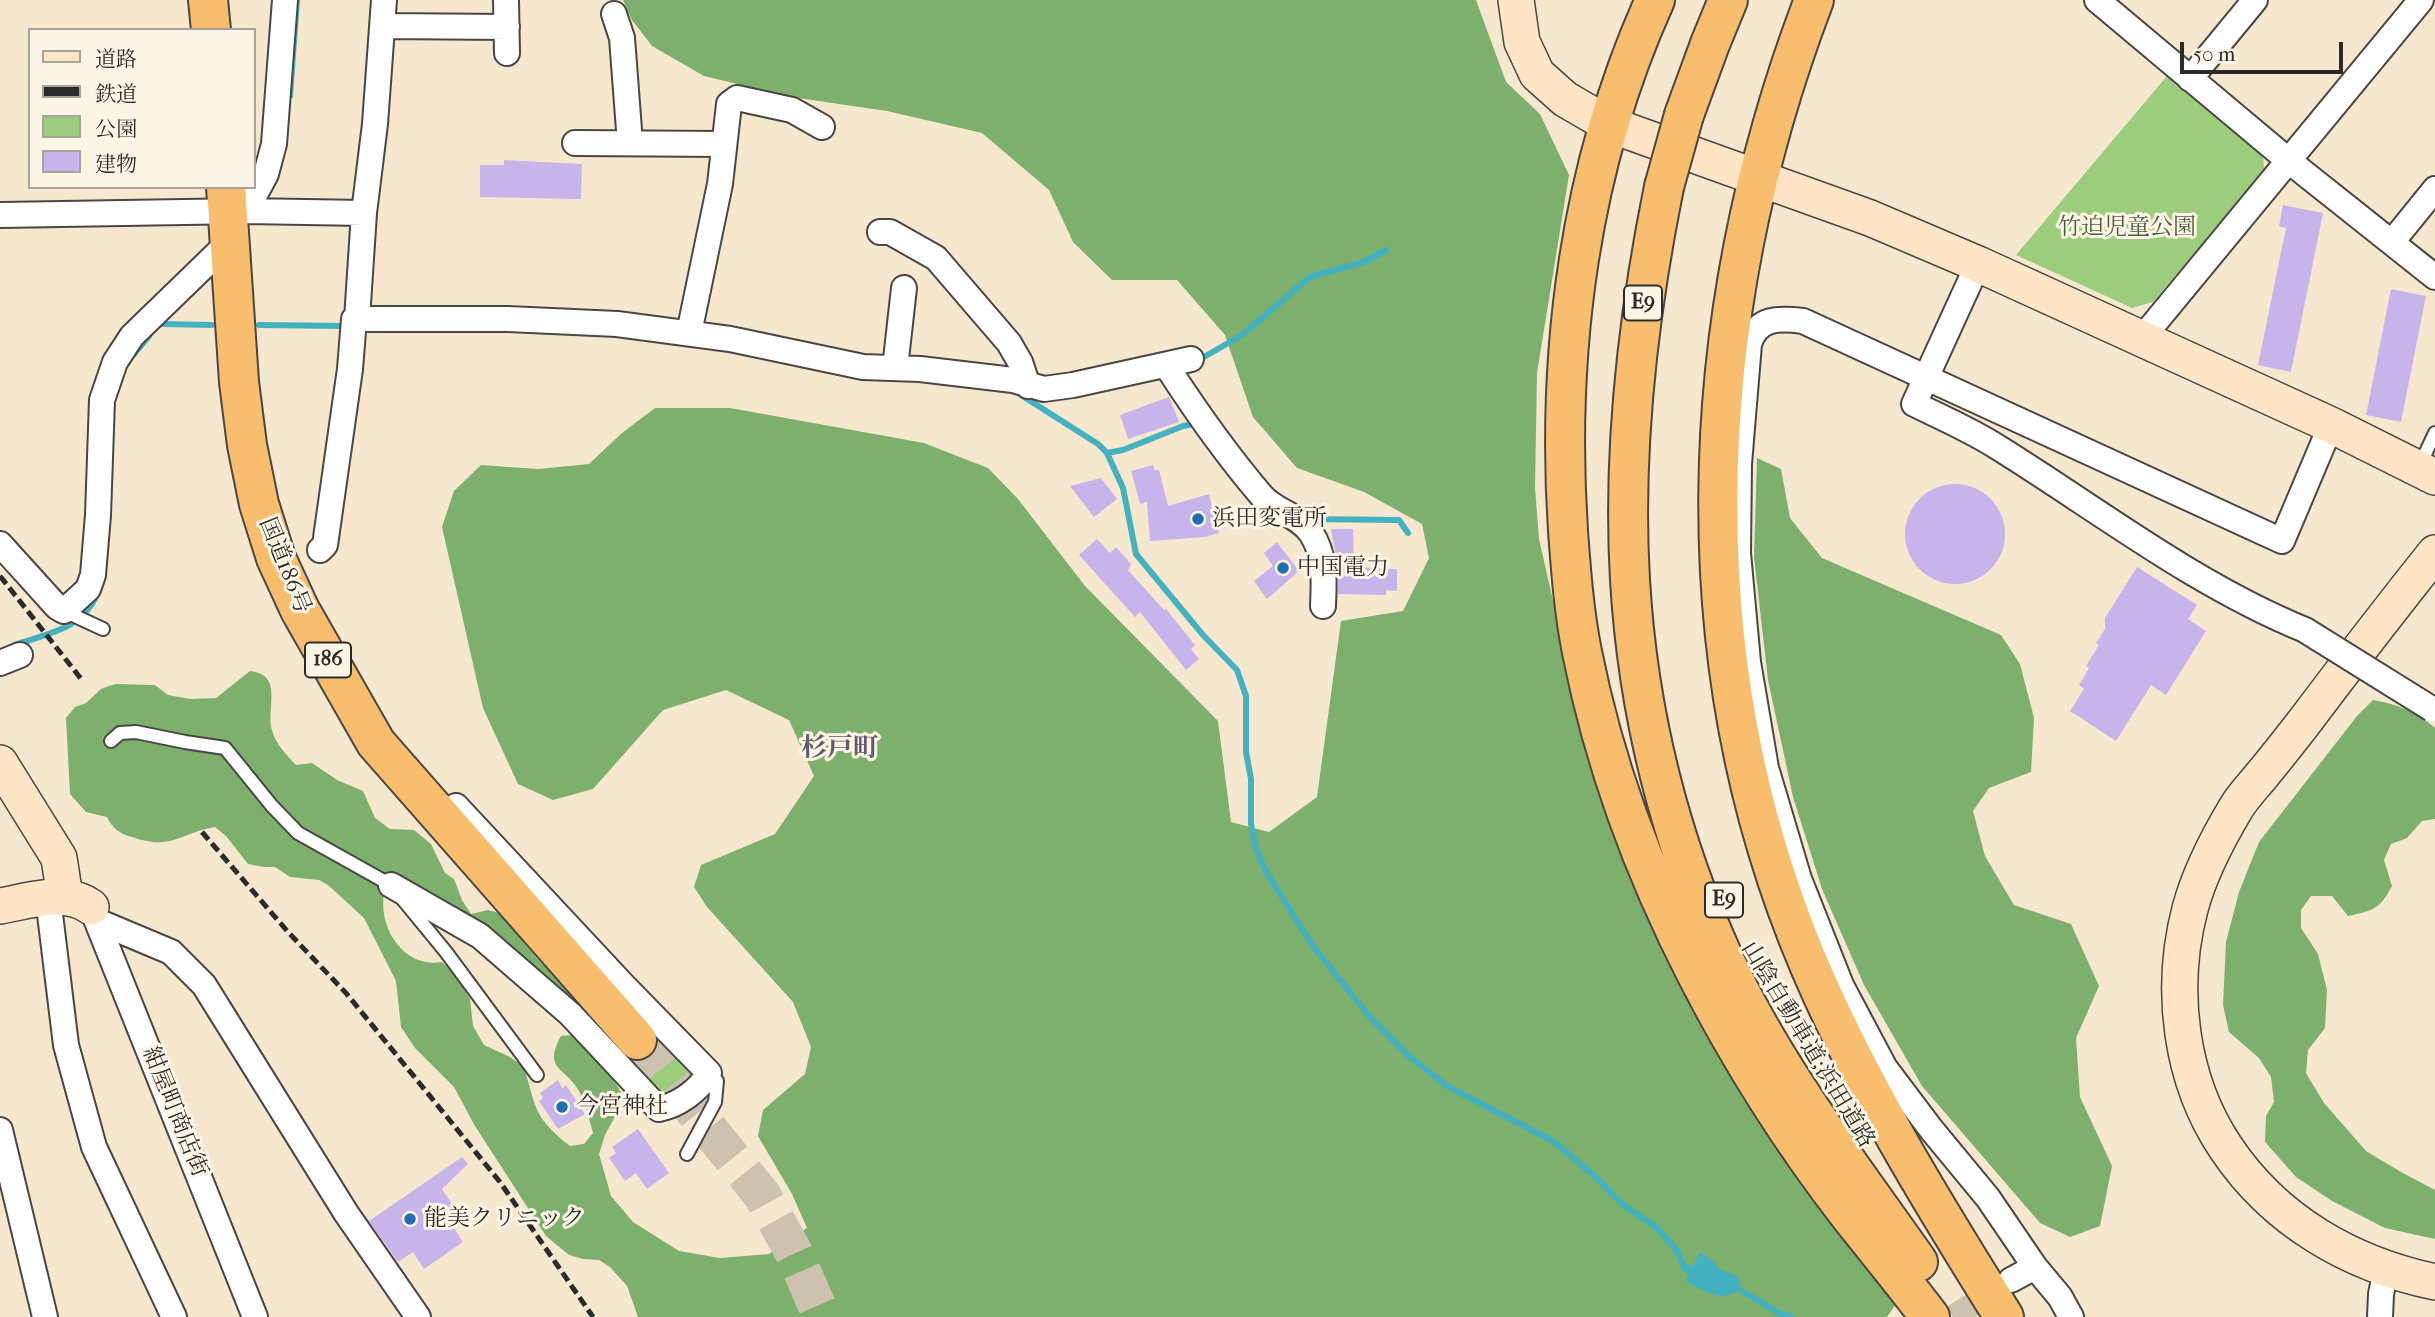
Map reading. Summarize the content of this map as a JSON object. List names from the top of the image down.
{
  "streets": {
    "highway": [
      "E9",
      "国道186号",
      "186",
      "山陰自動車道;浜田道路"
    ],
    "street": ["紺屋町商店街"]
  },
  "districts": ["杉戸町"],
  "parks": ["竹迫児童公園"],
  "places": [
    "浜田変電所",
    "中国電力",
    "今宮神社",
    "能美クリニック"
  ],
  "legend": [
    "道路",
    "鉄道",
    "公園",
    "建物"
  ],
  "scale_bar": "50 m"
}
